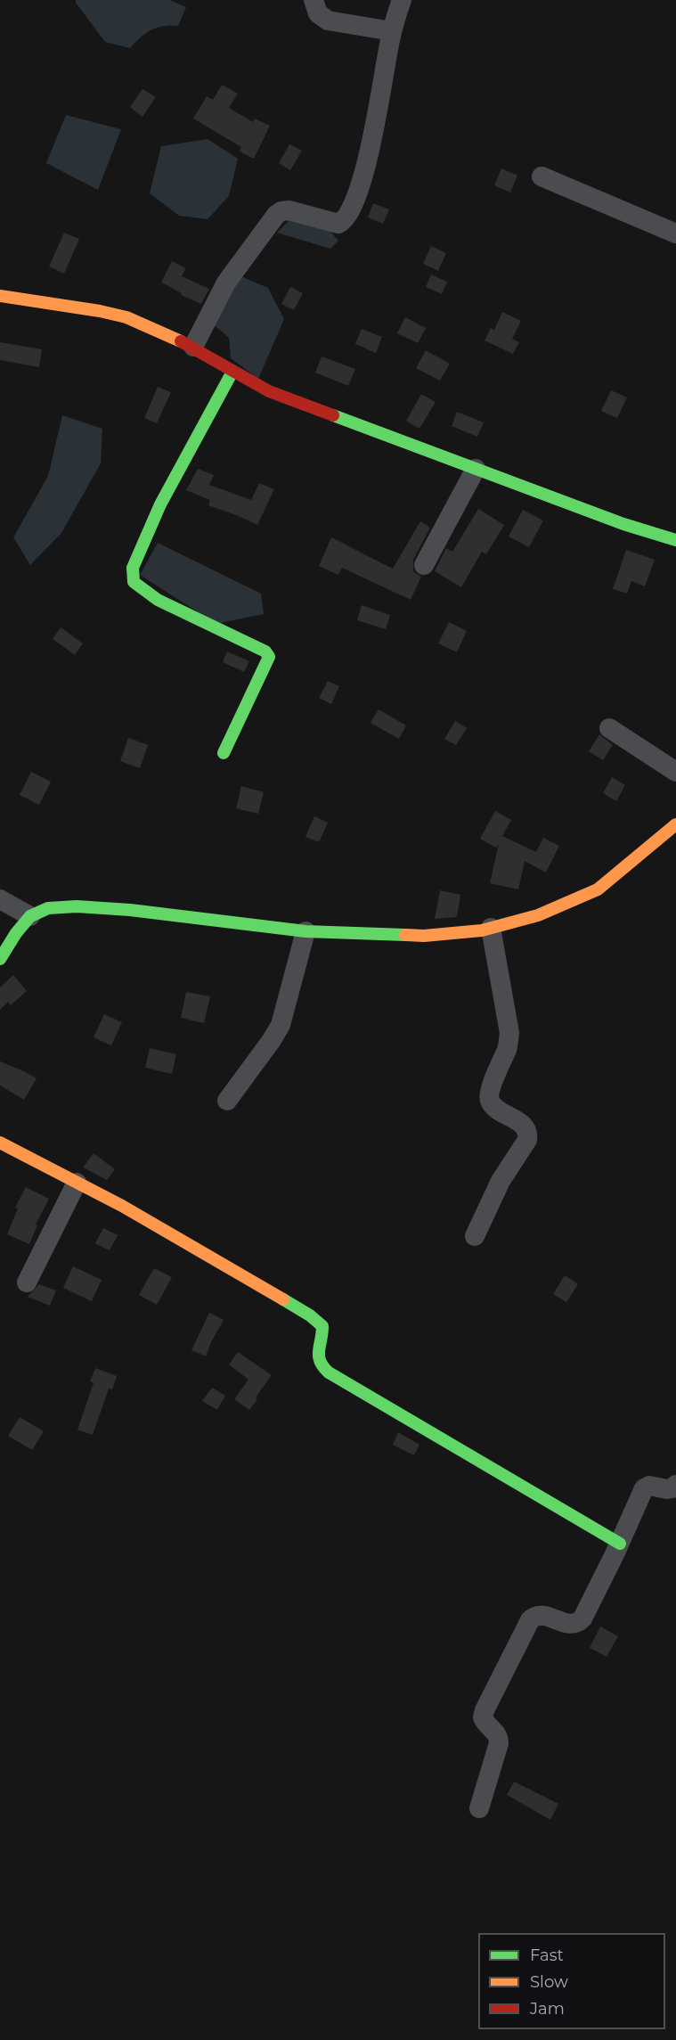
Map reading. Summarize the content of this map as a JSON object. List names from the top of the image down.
{
  "legend": ["Fast", "Slow", "Jam"]
}
